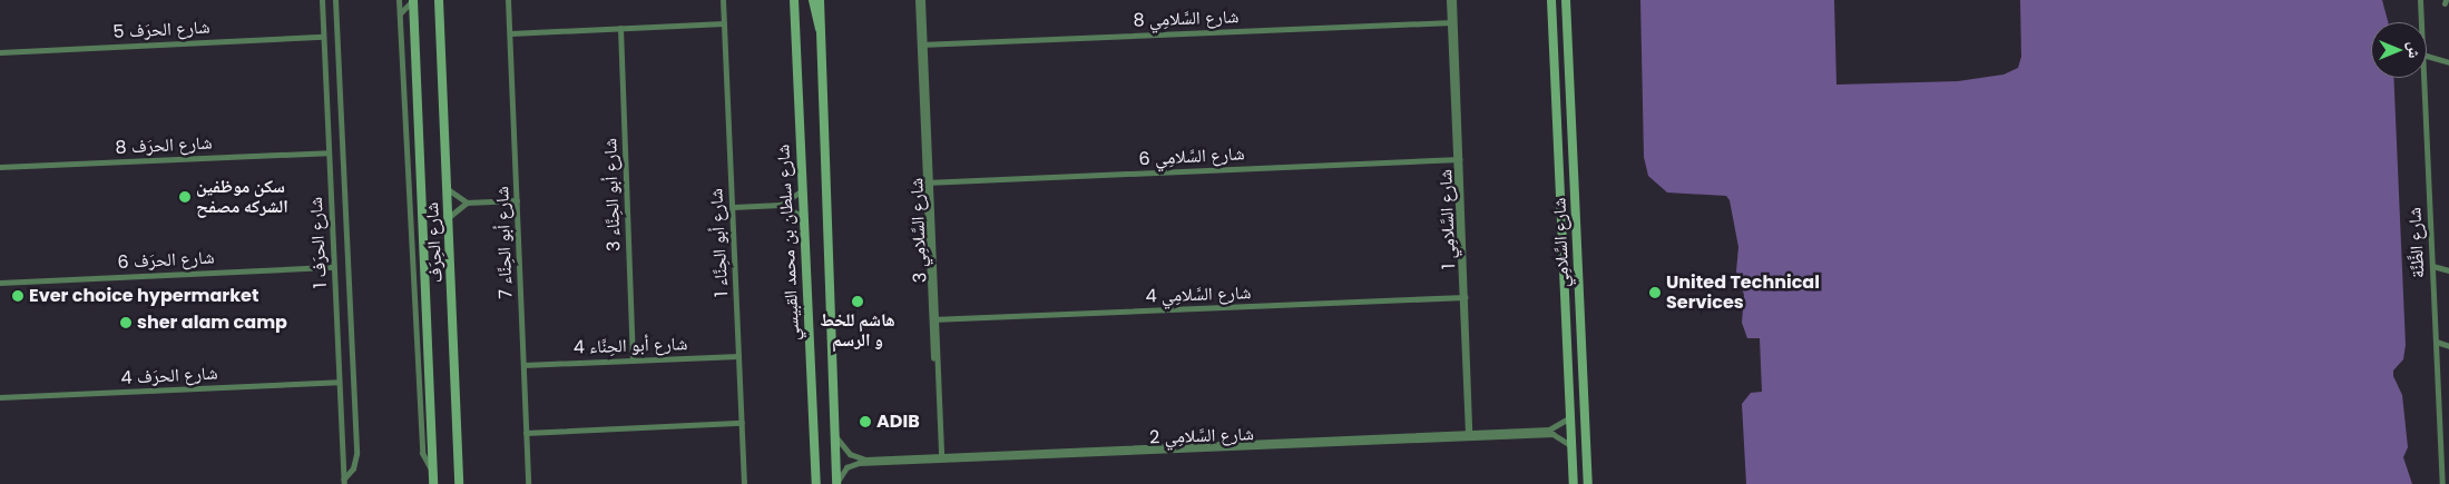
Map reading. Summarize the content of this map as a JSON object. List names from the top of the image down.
{
  "streets": {
    "street": [
      "شارع السَّلامِي 8",
      "شارع الحرَف 5",
      "شارع الحرَف 8",
      "شارع السَّلامِي 6",
      "شارع أبو الحِنَّاء 3",
      "شارع السَّلامِي 1",
      "شارع السَّلامِي 3",
      "شارع الحرَف 1",
      "شارع الحِرَف",
      "شارع أبو الحِنَّاء 7",
      "شارع أبو الحِنَّاء 1",
      "شارع سلطان بن محمد القبيسي",
      "شارع السَّلامِي",
      "شارع الظَّنَّة",
      "شارع الحرَف 6",
      "شارع السَّلامِي 4",
      "شارع أبو الحِنَّاء 4",
      "شارع الحرَف 4",
      "شارع السَّلامِي 2"
    ]
  },
  "crossings": [
    ["شارع السَّلامِي 8", "شارع السَّلامِي 1"],
    ["شارع السَّلامِي 8", "شارع السَّلامِي 3"],
    ["شارع الحرَف 5", "شارع الحرَف 1"],
    ["شارع الحرَف 8", "شارع الحرَف 1"],
    ["شارع السَّلامِي 6", "شارع السَّلامِي 1"],
    ["شارع السَّلامِي 6", "شارع السَّلامِي 3"],
    ["شارع أبو الحِنَّاء 3", "شارع أبو الحِنَّاء 4"],
    ["شارع السَّلامِي 1", "شارع السَّلامِي 4"],
    ["شارع السَّلامِي 1", "شارع السَّلامِي 2"],
    ["شارع السَّلامِي 3", "شارع السَّلامِي 4"],
    ["شارع السَّلامِي 3", "شارع السَّلامِي 2"],
    ["شارع الحرَف 1", "شارع الحرَف 6"],
    ["شارع الحرَف 1", "شارع الحرَف 4"],
    ["شارع أبو الحِنَّاء 7", "شارع أبو الحِنَّاء 4"],
    ["شارع أبو الحِنَّاء 1", "شارع أبو الحِنَّاء 4"],
    ["شارع السَّلامِي", "شارع السَّلامِي 2"]
  ],
  "places": [
    "سكن موظفين الشركه مصفح",
    "United Technical Services",
    "Ever choice hypermarket",
    "هاشم للخط و الرسم",
    "sher alam camp",
    "ADIB"
  ],
  "north": "right"
}
